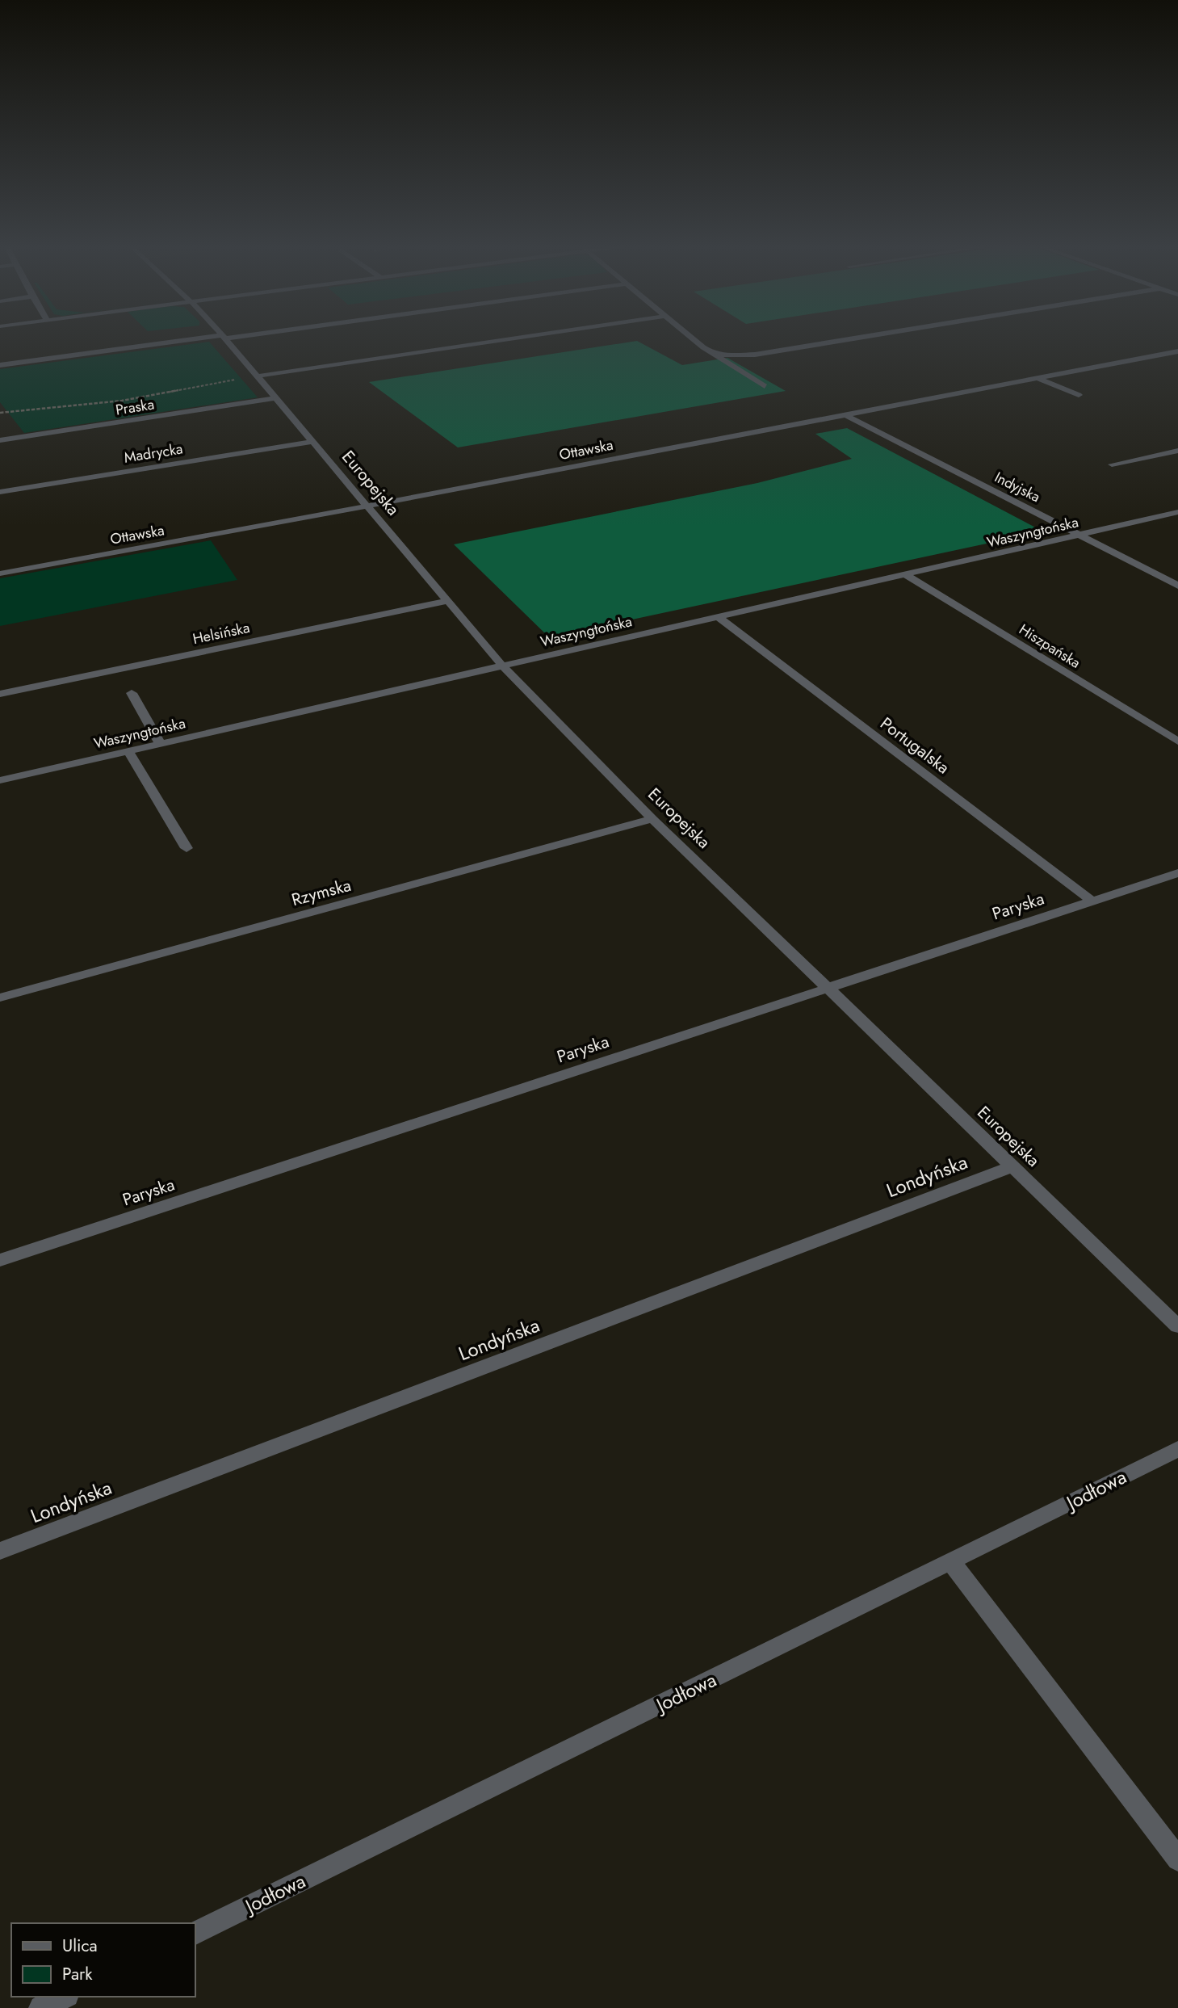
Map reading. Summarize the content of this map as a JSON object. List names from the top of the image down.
{
  "streets": {
    "street": [
      "Praska",
      "Ottawska",
      "Madrycka",
      "Europejska",
      "Indyjska",
      "Waszyngtońska",
      "Helsińska",
      "Hiszpańska",
      "Portugalska",
      "Rzymska",
      "Paryska",
      "Londyńska",
      "Jodłowa"
    ]
  },
  "crossings": [
    ["Praska", "Europejska"],
    ["Ottawska", "Europejska"],
    ["Ottawska", "Indyjska"],
    ["Madrycka", "Europejska"],
    ["Europejska", "Waszyngtońska"],
    ["Europejska", "Helsińska"],
    ["Europejska", "Rzymska"],
    ["Europejska", "Paryska"],
    ["Europejska", "Londyńska"],
    ["Indyjska", "Waszyngtońska"],
    ["Waszyngtońska", "Hiszpańska"],
    ["Waszyngtońska", "Portugalska"],
    ["Portugalska", "Paryska"]
  ],
  "legend": ["Ulica", "Park"]
}
